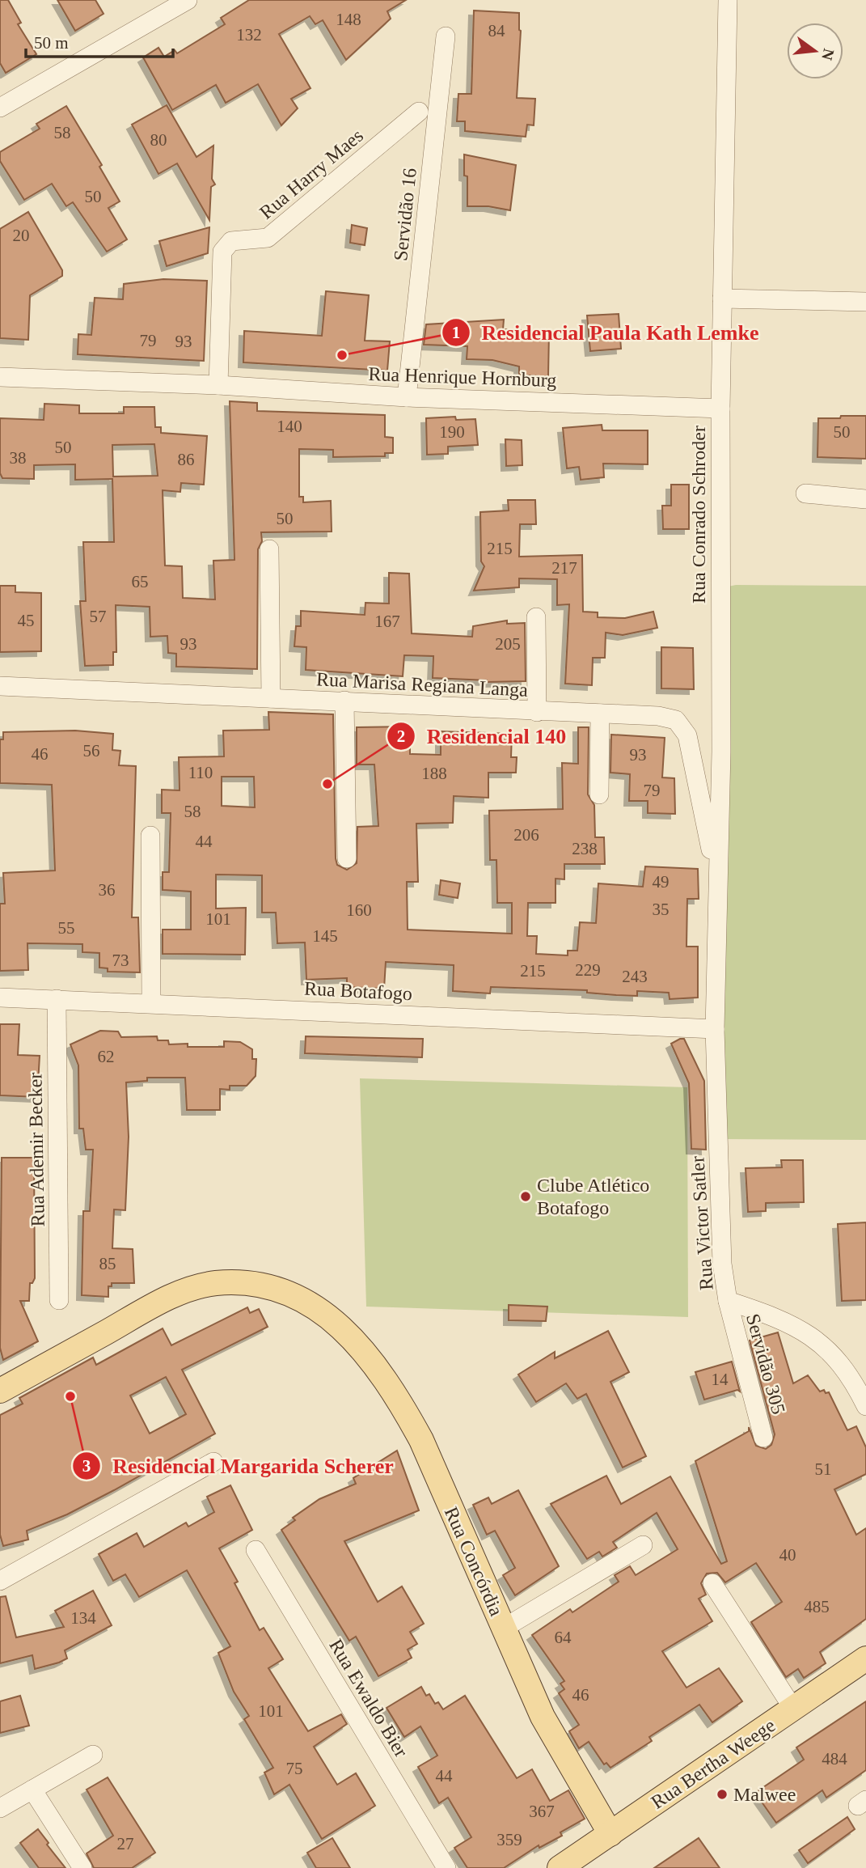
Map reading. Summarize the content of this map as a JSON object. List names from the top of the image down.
{
  "streets": {
    "main road": ["Rua Concórdia", "Rua Bertha Weege"],
    "street": [
      "Rua Harry Maes",
      "Servidão 16",
      "Rua Henrique Hornburg",
      "Rua Conrado Schroder",
      "Rua Marisa Regiana Langa",
      "Rua Botafogo",
      "Rua Ademir Becker",
      "Rua Victor Satler",
      "Servidão 305",
      "Rua Ewaldo Bier"
    ]
  },
  "crossings": [
    ["Rua Harry Maes", "Rua Henrique Hornburg"],
    ["Servidão 16", "Rua Henrique Hornburg"],
    ["Rua Henrique Hornburg", "Rua Conrado Schroder"],
    ["Rua Conrado Schroder", "Rua Marisa Regiana Langa"],
    ["Rua Conrado Schroder", "Rua Botafogo"],
    ["Rua Conrado Schroder", "Rua Victor Satler"],
    ["Rua Botafogo", "Rua Ademir Becker"],
    ["Rua Botafogo", "Rua Victor Satler"],
    ["Rua Victor Satler", "Servidão 305"],
    ["Rua Concórdia", "Rua Bertha Weege"]
  ],
  "places": [
    "Residencial Paula Kath Lemke",
    "Residencial 140",
    "Clube Atlético Botafogo",
    "Residencial Margarida Scherer",
    "Malwee"
  ],
  "house_numbers": [
    "148",
    "84",
    "132",
    "58",
    "80",
    "50",
    "20",
    "79",
    "93",
    "140",
    "190",
    "50",
    "50",
    "38",
    "86",
    "50",
    "215",
    "217",
    "65",
    "57",
    "45",
    "167",
    "93",
    "205",
    "56",
    "46",
    "93",
    "110",
    "188",
    "79",
    "58",
    "206",
    "44",
    "238",
    "49",
    "36",
    "35",
    "160",
    "101",
    "55",
    "145",
    "73",
    "229",
    "215",
    "243",
    "62",
    "85",
    "14",
    "51",
    "40",
    "485",
    "134",
    "64",
    "46",
    "101",
    "484",
    "75",
    "44",
    "367",
    "359",
    "27"
  ],
  "scale_bar": "50 m",
  "north": "right"
}
